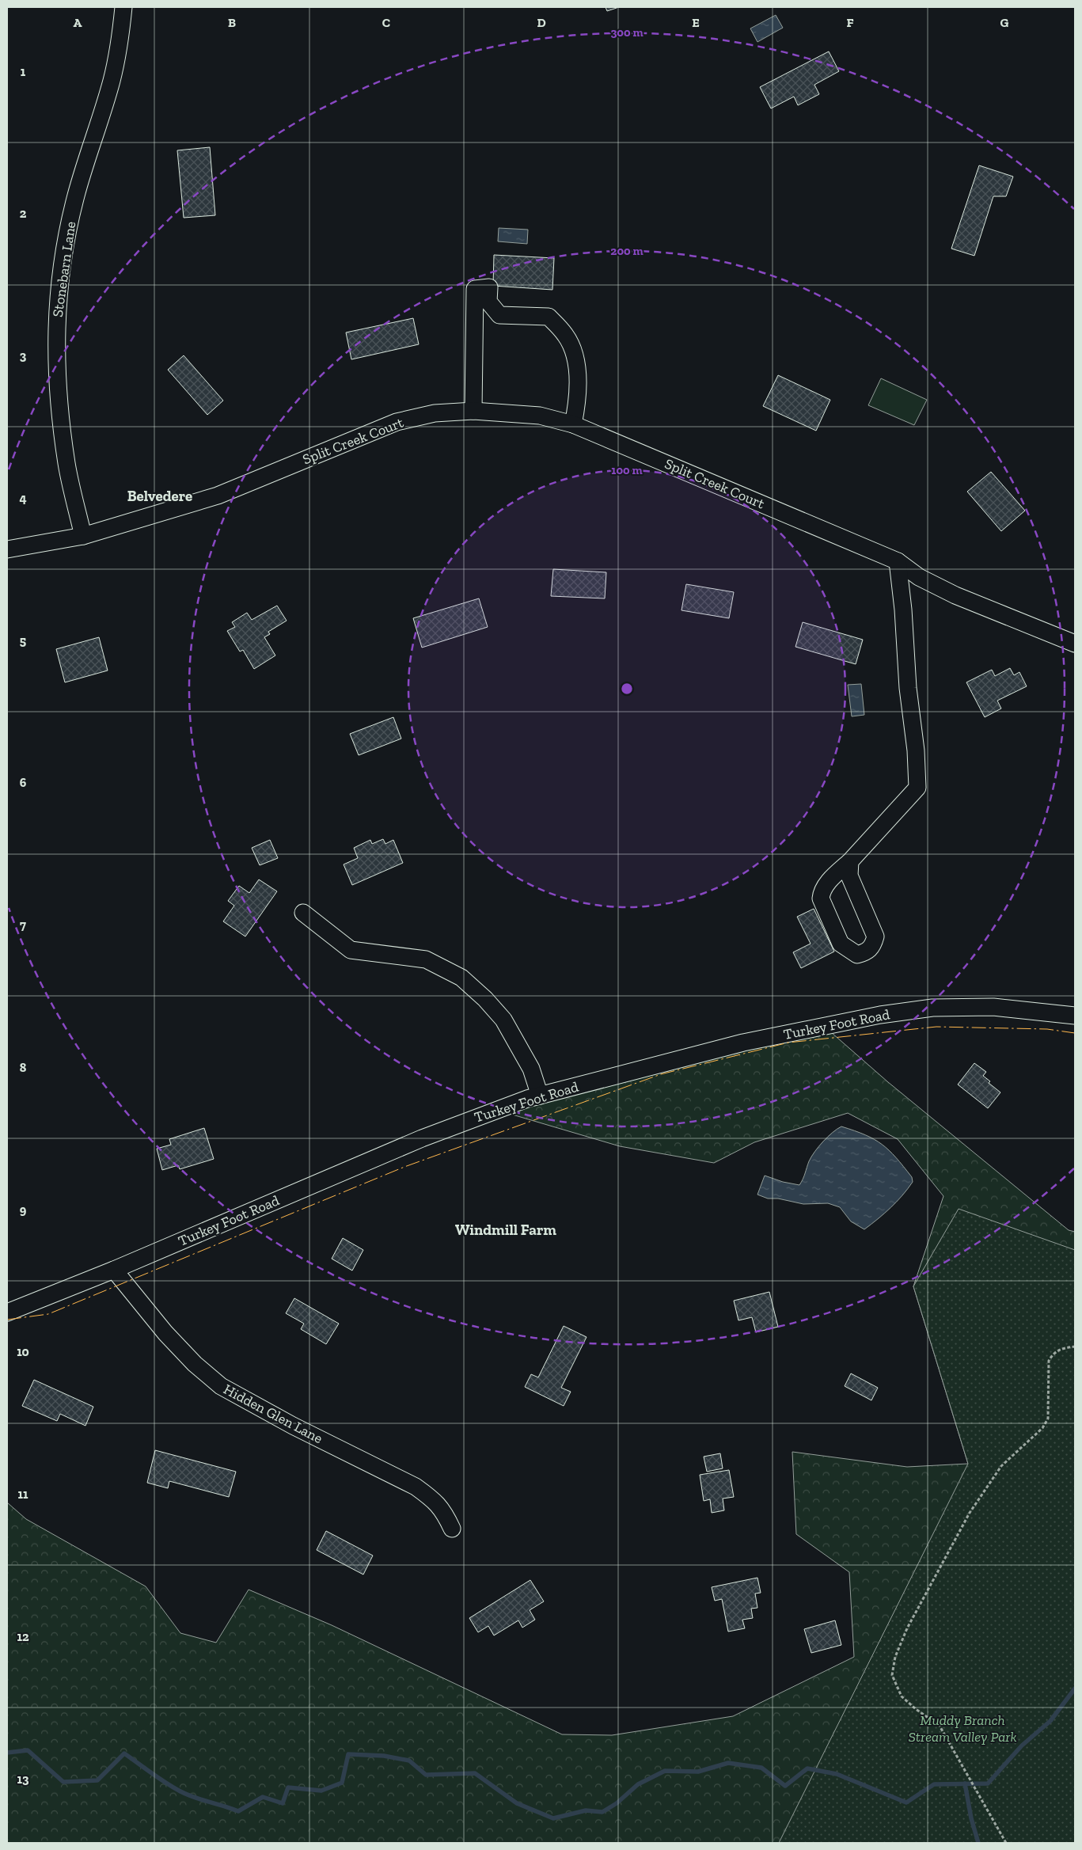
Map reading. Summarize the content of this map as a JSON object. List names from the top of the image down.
{
  "streets": {
    "street": [
      "Stonebarn Lane",
      "Split Creek Court",
      "Turkey Foot Road",
      "Hidden Glen Lane"
    ]
  },
  "crossings": [
    ["Stonebarn Lane", "Split Creek Court"],
    ["Turkey Foot Road", "Hidden Glen Lane"]
  ],
  "districts": ["Belvedere", "Windmill Farm"],
  "parks": ["Muddy Branch Stream Valley Park"],
  "grid": {
    "columns": [
      "A",
      "B",
      "C",
      "D",
      "E",
      "F",
      "G"
    ],
    "rows": [
      "1",
      "2",
      "3",
      "4",
      "5",
      "6",
      "7",
      "8",
      "9",
      "10",
      "11",
      "12",
      "13"
    ]
  },
  "rings": ["300 m", "200 m", "100 m"]
}
